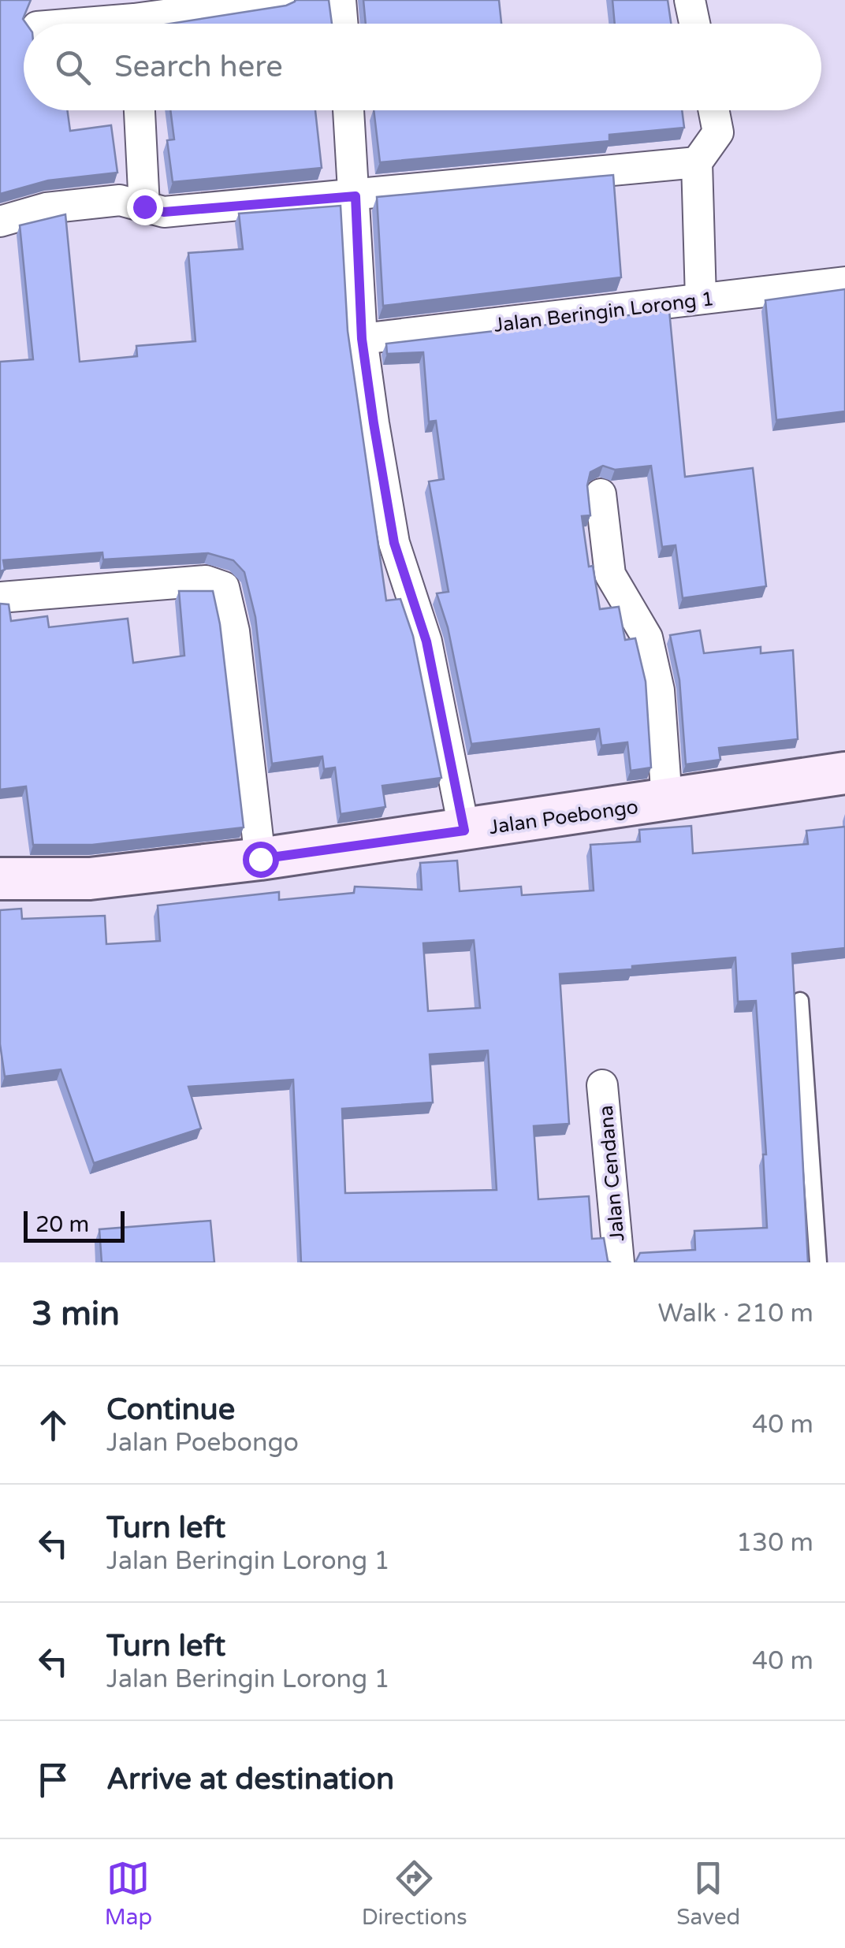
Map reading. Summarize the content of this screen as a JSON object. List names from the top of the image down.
{
  "streets": {
    "main road": ["Jalan Poebongo"],
    "street": ["Jalan Beringin Lorong 1", "Jalan Cendana"]
  },
  "scale_bar": "20 m",
  "page": {
    "search": "Search here",
    "scale": "20 m",
    "heading": ["3 min", "Walk · 210 m"],
    "list": [
      ["Continue", "Jalan Poebongo", "40 m"],
      ["Turn left", "Jalan Beringin Lorong 1", "130 m"],
      ["Turn left", "Jalan Beringin Lorong 1", "40 m"],
      "Arrive at destination"
    ],
    "nav": ["Map", "Directions", "Saved"]
  }
}
